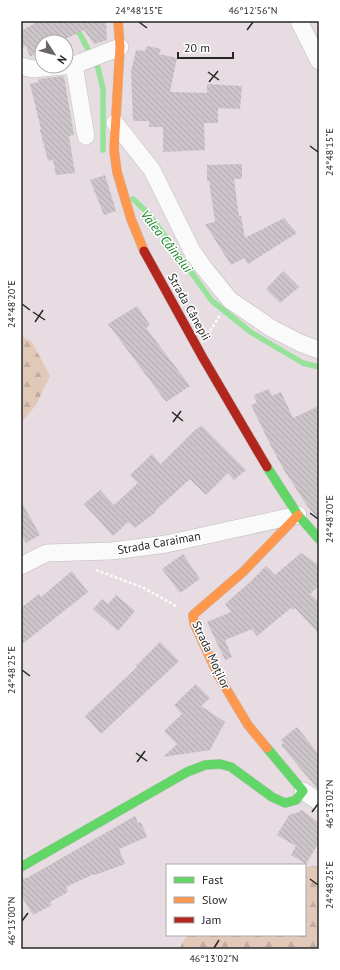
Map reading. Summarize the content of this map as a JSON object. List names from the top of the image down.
{
  "streets": {
    "street": ["Strada Cânepii", "Strada Caraiman", "Strada Moților"]
  },
  "crossings": [
    ["Strada Cânepii", "Strada Caraiman"],
    ["Strada Cânepii", "Strada Moților"],
    ["Strada Caraiman", "Strada Moților"]
  ],
  "water": ["Valea Câinelui"],
  "legend": ["Fast", "Slow", "Jam"],
  "scale_bar": "20 m",
  "north": "bottom right",
  "coordinates": [
    "24°48'15\"E",
    "46°12'56\"N",
    "24°48'20\"E",
    "24°48'25\"E",
    "46°13'02\"N",
    "46°13'00\"N"
  ]
}
